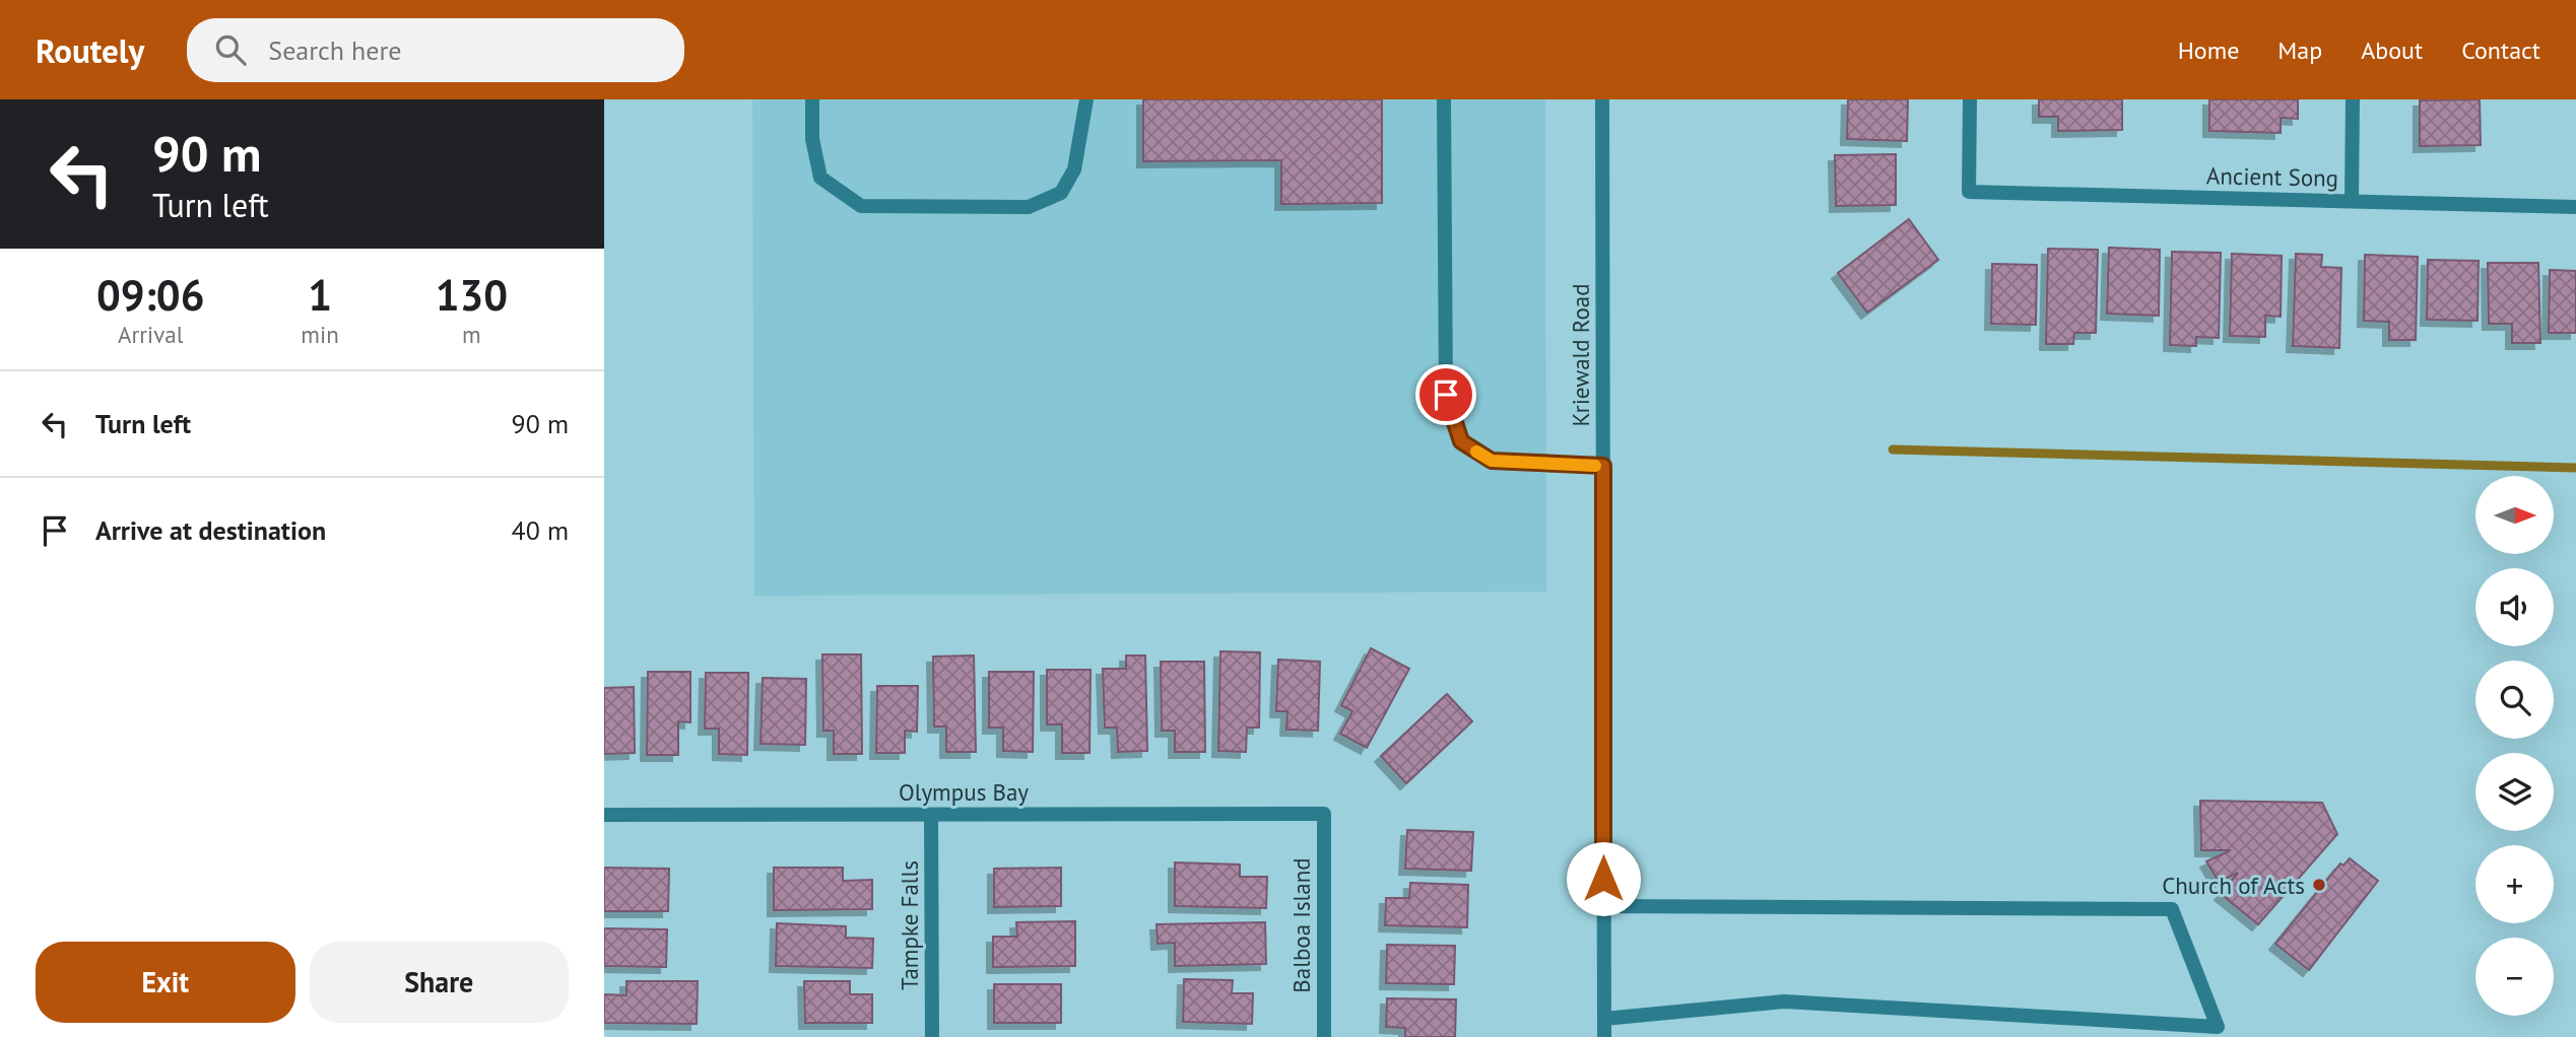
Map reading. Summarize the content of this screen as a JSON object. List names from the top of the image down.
{
  "streets": {
    "street": [
      "Ancient Song",
      "Kriewald Road",
      "Olympus Bay",
      "Tampke Falls",
      "Balboa Island"
    ]
  },
  "crossings": [
    ["Olympus Bay", "Tampke Falls"],
    ["Olympus Bay", "Balboa Island"]
  ],
  "places": ["Church of Acts"],
  "north": "right",
  "page": {
    "header": "Routely",
    "search": "Search here",
    "nav": [
      "Home",
      "Map",
      "About",
      "Contact"
    ],
    "turn": ["90 m", "Turn left"],
    "eta": [
      "09:06",
      "Arrival",
      "1",
      "min",
      "130",
      "m"
    ],
    "list": [
      {
        "name": "Turn left",
        "value": "90 m"
      },
      {
        "name": "Arrive at destination",
        "value": "40 m"
      }
    ],
    "map_buttons": ["+", "−"],
    "buttons": ["Exit", "Share"]
  }
}
